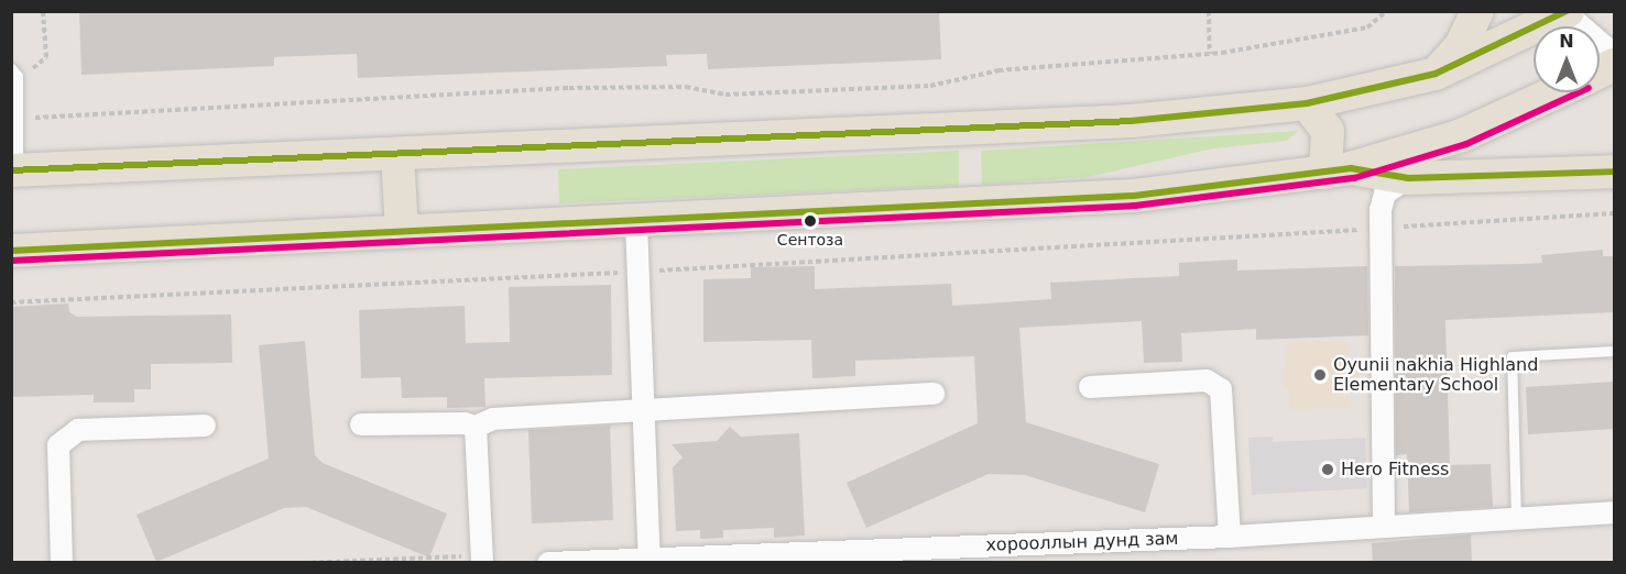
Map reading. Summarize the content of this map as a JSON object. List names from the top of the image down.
{
  "streets": {
    "street": ["хорооллын дунд зам"]
  },
  "places": ["Сентоза", "Oyunii nakhia Highland Elementary School", "Hero Fitness"],
  "north": "top"
}
